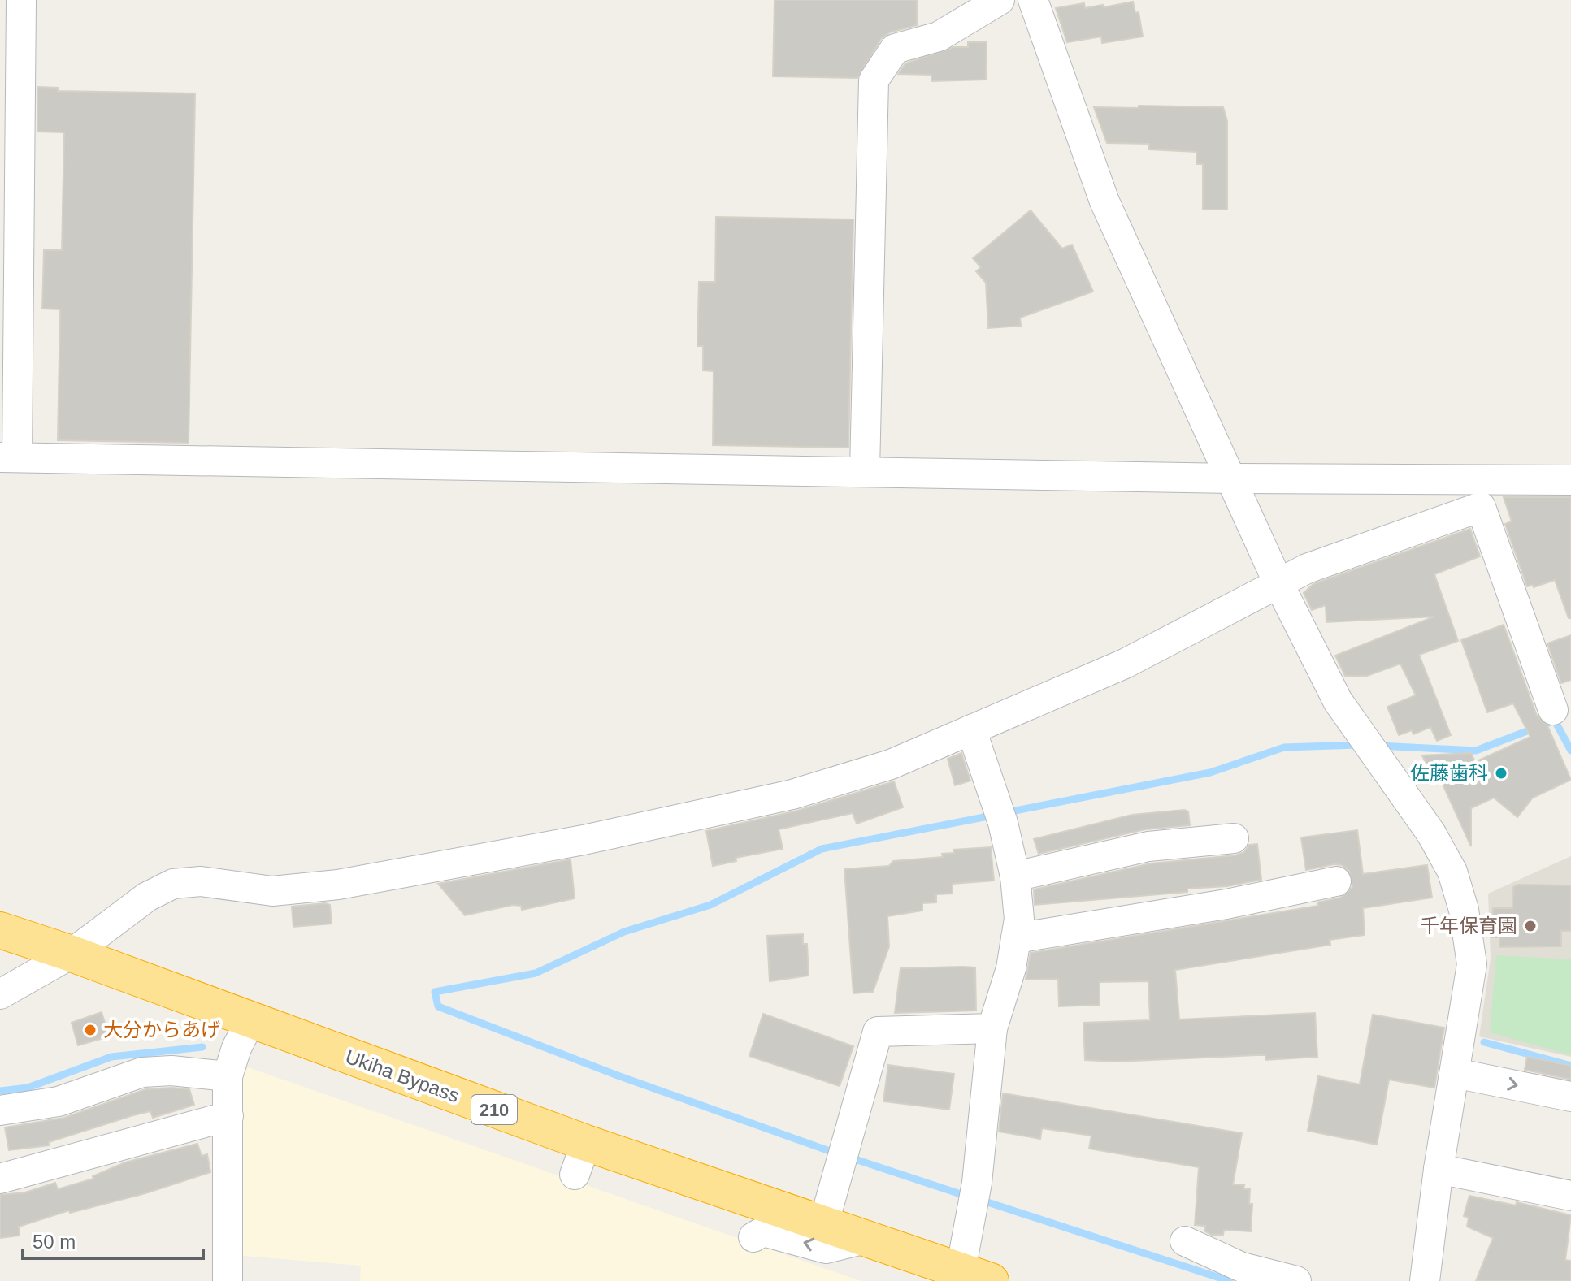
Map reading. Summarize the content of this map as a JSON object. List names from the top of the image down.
{
  "streets": {
    "highway": ["Ukiha Bypass", "210"]
  },
  "places": ["佐藤歯科", "千年保育園", "大分からあげ"],
  "scale_bar": "50 m"
}
